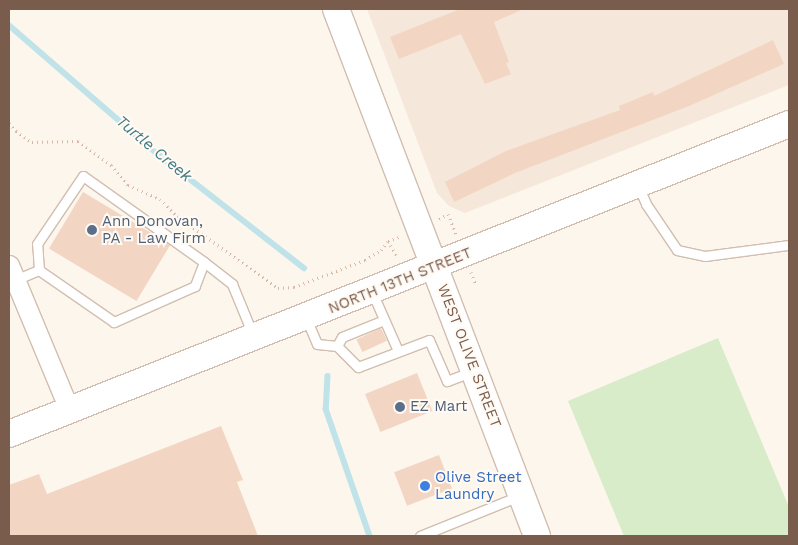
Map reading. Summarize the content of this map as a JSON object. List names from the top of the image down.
{
  "streets": {
    "main road": ["NORTH 13TH STREET", "WEST OLIVE STREET"]
  },
  "crossings": [
    ["NORTH 13TH STREET", "WEST OLIVE STREET"]
  ],
  "water": ["Turtle Creek"],
  "places": ["Ann Donovan, PA - Law Firm", "EZ Mart", "Olive Street Laundry"]
}
